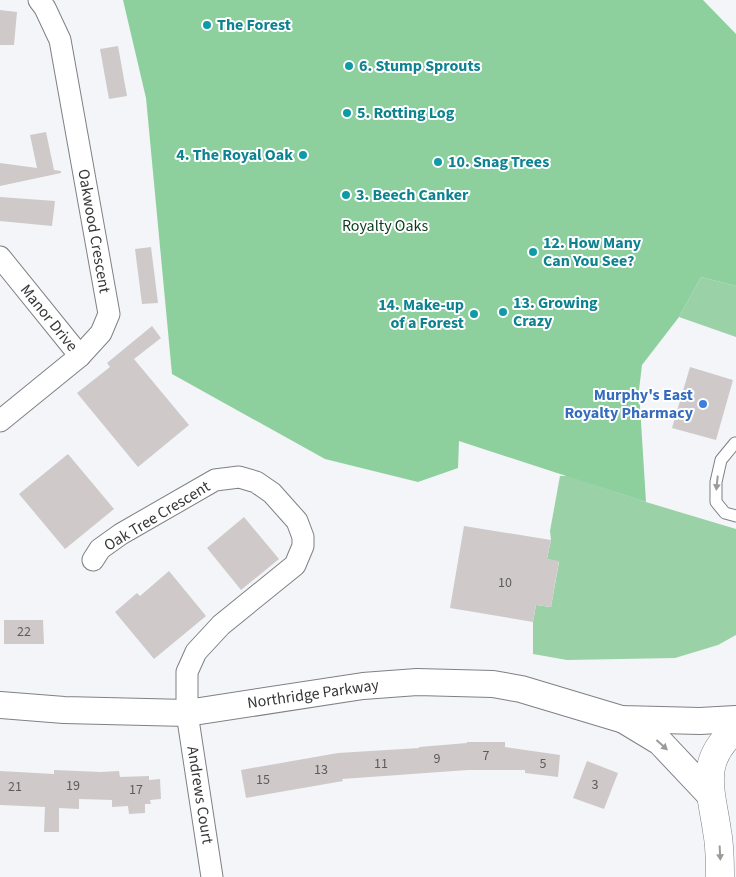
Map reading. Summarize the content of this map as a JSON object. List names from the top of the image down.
{
  "streets": {
    "street": [
      "Oakwood Crescent",
      "Manor Drive",
      "Oak Tree Crescent",
      "Northridge Parkway",
      "Andrews Court"
    ]
  },
  "crossings": [
    ["Oakwood Crescent", "Manor Drive"],
    ["Oak Tree Crescent", "Northridge Parkway"],
    ["Oak Tree Crescent", "Andrews Court"],
    ["Northridge Parkway", "Andrews Court"]
  ],
  "parks": ["Royalty Oaks"],
  "places": [
    "The Forest",
    "6. Stump Sprouts",
    "5. Rotting Log",
    "4. The Royal Oak",
    "10. Snag Trees",
    "3. Beech Canker",
    "12. How Many Can You See?",
    "13. Growing Crazy",
    "14. Make-up of a Forest",
    "Murphy's East Royalty Pharmacy"
  ],
  "house_numbers": [
    "10",
    "22",
    "7",
    "9",
    "11",
    "5",
    "13",
    "15",
    "3",
    "19",
    "21",
    "17"
  ]
}
